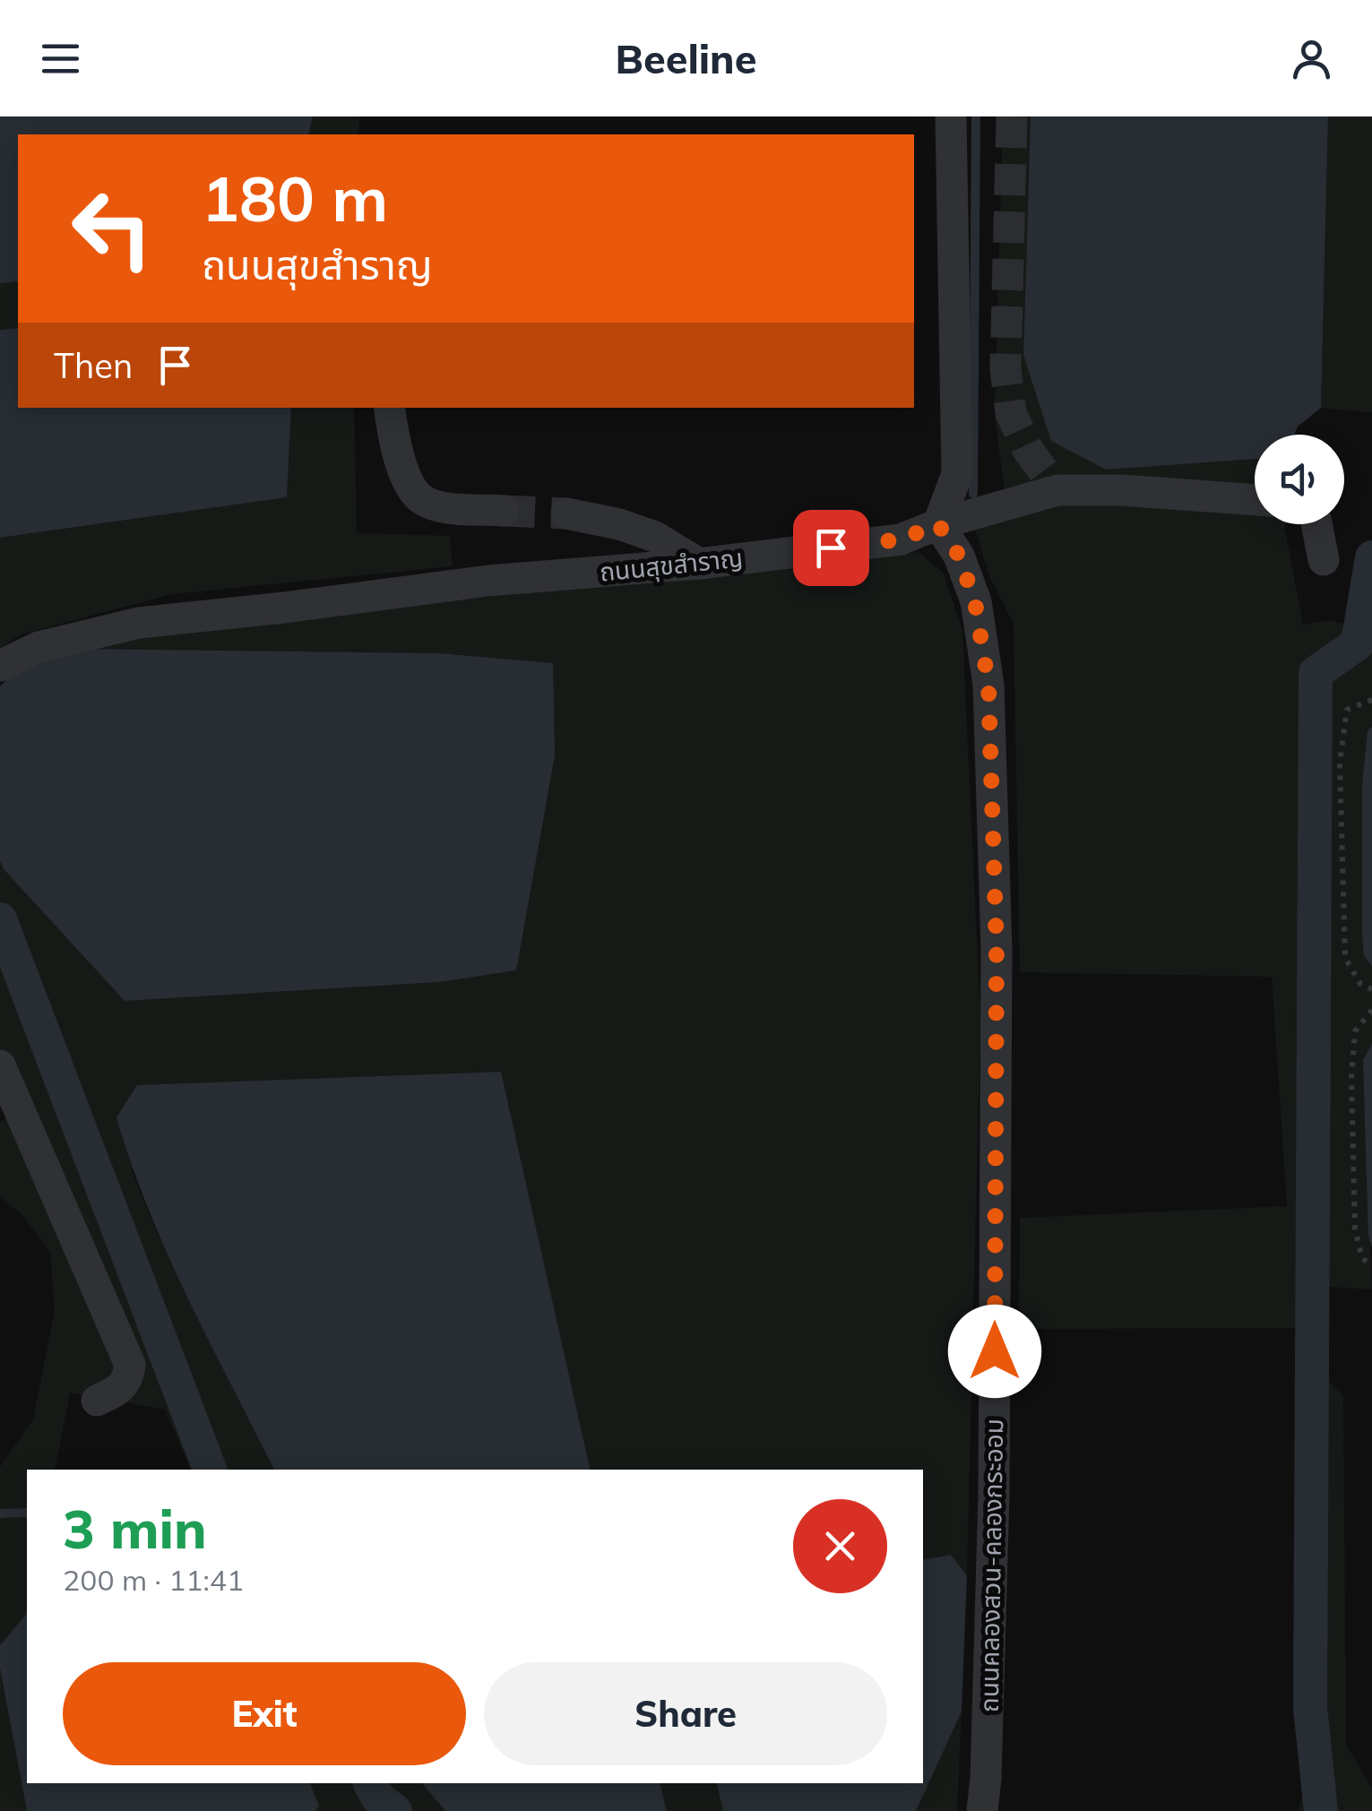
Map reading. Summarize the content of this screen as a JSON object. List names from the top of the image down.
{
  "streets": {
    "street": ["ถนนสุขสำราญ", "ถนนคลองสวน-คลองกระออม"]
  },
  "crossings": [
    ["ถนนสุขสำราญ", "ถนนคลองสวน-คลองกระออม"]
  ],
  "page": {
    "header": "Beeline",
    "turn": ["180 m", "ถนนสุขสำราญ"],
    "then": "Then",
    "heading": ["3 min", "200 m · 11:41"],
    "buttons": ["Exit", "Share"]
  }
}
